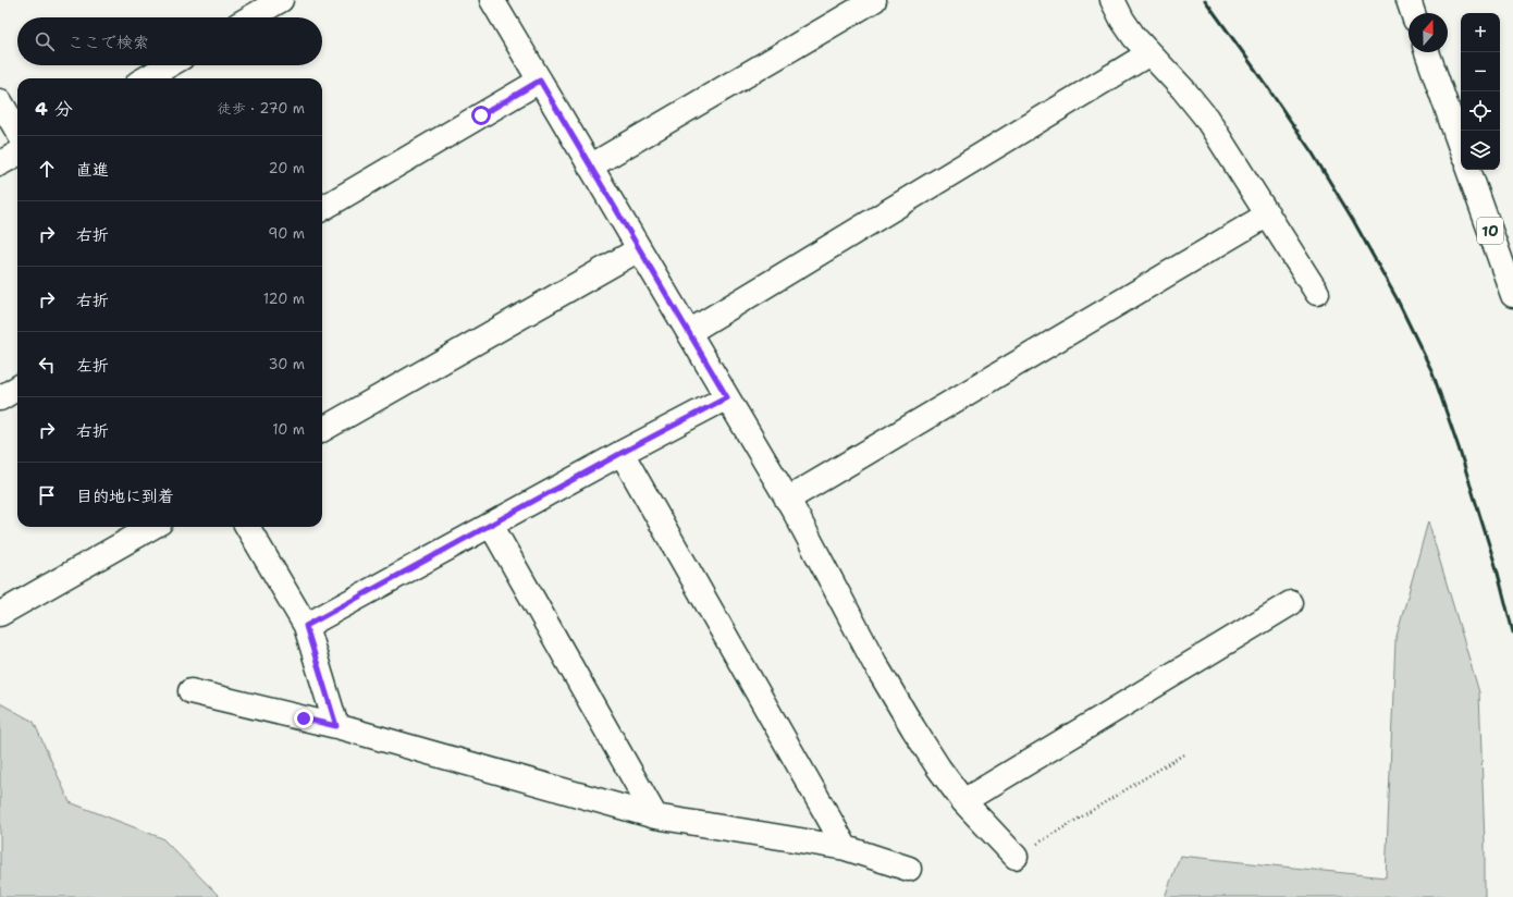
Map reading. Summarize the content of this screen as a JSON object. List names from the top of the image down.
{
  "streets": {
    "main road": ["10"]
  },
  "north": "top",
  "page": {
    "map_buttons": ["+", "−"],
    "search": "ここで検索",
    "heading": ["4 分", "徒歩 · 270 m"],
    "list": [
      ["直進", "20 m"],
      ["右折", "90 m"],
      ["右折", "120 m"],
      ["左折", "30 m"],
      ["右折", "10 m"],
      "目的地に到着"
    ]
  }
}
